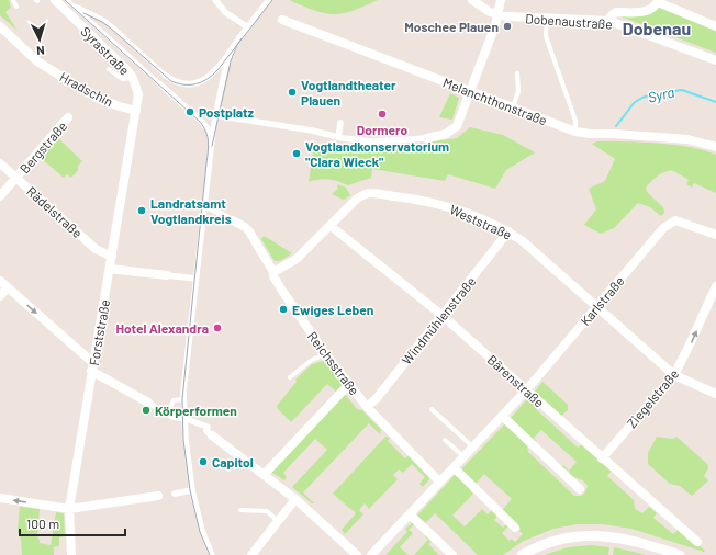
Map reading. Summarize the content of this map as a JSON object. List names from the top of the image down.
{
  "streets": {
    "street": [
      "Dobenaustraße",
      "Syrastraße",
      "Hradschin",
      "Melanchthonstraße",
      "Bergstraße",
      "Rädelstraße",
      "Weststraße",
      "Karlstraße",
      "Windmühlenstraße",
      "Forststraße",
      "Reichsstraße",
      "Bärenstraße",
      "Ziegelstraße"
    ]
  },
  "crossings": [
    ["Syrastraße", "Hradschin"],
    ["Syrastraße", "Forststraße"],
    ["Hradschin", "Forststraße"],
    ["Bergstraße", "Rädelstraße"],
    ["Rädelstraße", "Forststraße"],
    ["Weststraße", "Karlstraße"],
    ["Weststraße", "Windmühlenstraße"],
    ["Weststraße", "Reichsstraße"],
    ["Weststraße", "Bärenstraße"],
    ["Weststraße", "Ziegelstraße"],
    ["Karlstraße", "Reichsstraße"],
    ["Karlstraße", "Bärenstraße"],
    ["Windmühlenstraße", "Reichsstraße"],
    ["Windmühlenstraße", "Bärenstraße"],
    ["Bärenstraße", "Ziegelstraße"]
  ],
  "one_way": ["Ziegelstraße"],
  "districts": ["Dobenau"],
  "water": ["Syra"],
  "places": [
    "Moschee Plauen",
    "Vogtlandtheater Plauen",
    "Postplatz",
    "Dormero",
    "Vogtlandkonservatorium \"Clara Wieck\"",
    "Landratsamt Vogtlandkreis",
    "Ewiges Leben",
    "Hotel Alexandra",
    "Körperformen",
    "Capitol"
  ],
  "scale_bar": "100 m",
  "north": "bottom"
}
